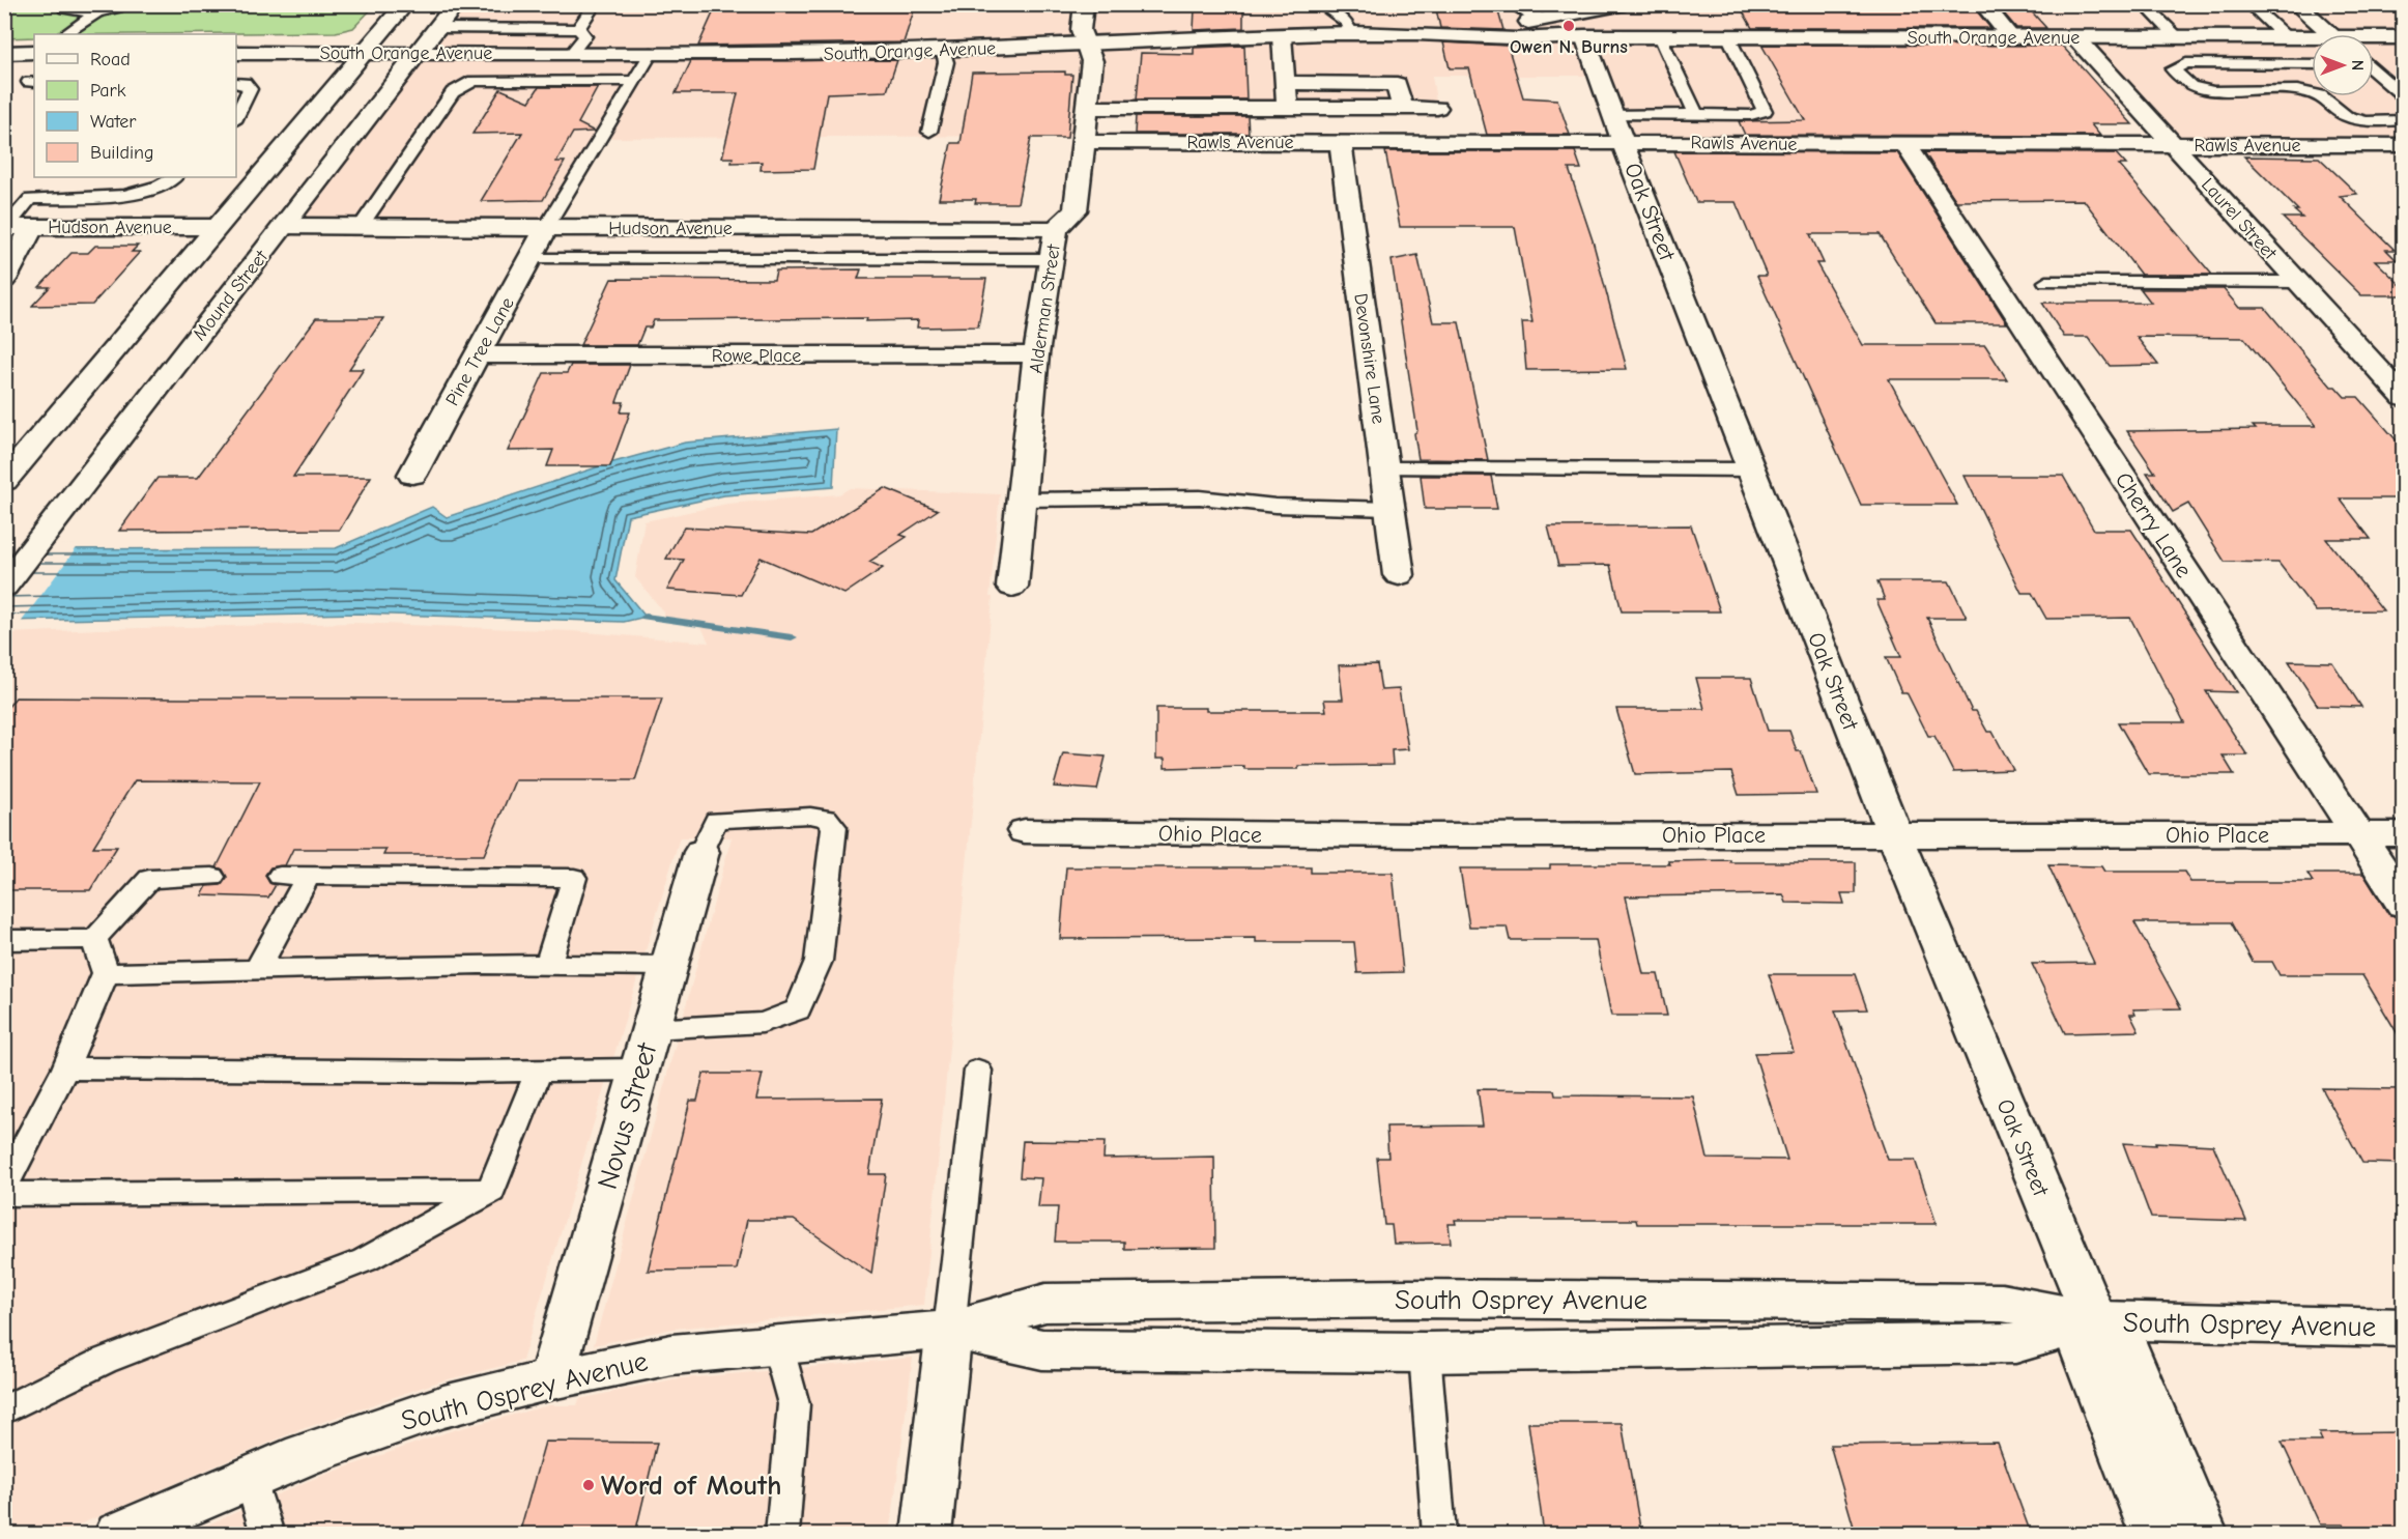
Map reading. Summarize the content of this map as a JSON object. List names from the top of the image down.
{
  "streets": {
    "street": [
      "South Orange Avenue",
      "Rawls Avenue",
      "Oak Street",
      "Laurel Street",
      "Hudson Avenue",
      "Mound Street",
      "Alderman Street",
      "Pine Tree Lane",
      "Rowe Place",
      "Devonshire Lane",
      "Cherry Lane",
      "Ohio Place",
      "Novus Street",
      "South Osprey Avenue"
    ]
  },
  "crossings": [
    ["South Orange Avenue", "Oak Street"],
    ["South Orange Avenue", "Laurel Street"],
    ["South Orange Avenue", "Mound Street"],
    ["South Orange Avenue", "Alderman Street"],
    ["Rawls Avenue", "Oak Street"],
    ["Rawls Avenue", "Laurel Street"],
    ["Rawls Avenue", "Alderman Street"],
    ["Rawls Avenue", "Devonshire Lane"],
    ["Rawls Avenue", "Cherry Lane"],
    ["Oak Street", "Ohio Place"],
    ["Oak Street", "South Osprey Avenue"],
    ["Hudson Avenue", "Mound Street"],
    ["Hudson Avenue", "Alderman Street"],
    ["Hudson Avenue", "Pine Tree Lane"],
    ["Alderman Street", "Rowe Place"],
    ["Pine Tree Lane", "Rowe Place"],
    ["Cherry Lane", "Ohio Place"],
    ["Novus Street", "South Osprey Avenue"]
  ],
  "places": ["Owen N. Burns", "Word of Mouth"],
  "legend": [
    "Road",
    "Park",
    "Water",
    "Building"
  ],
  "north": "right"
}
